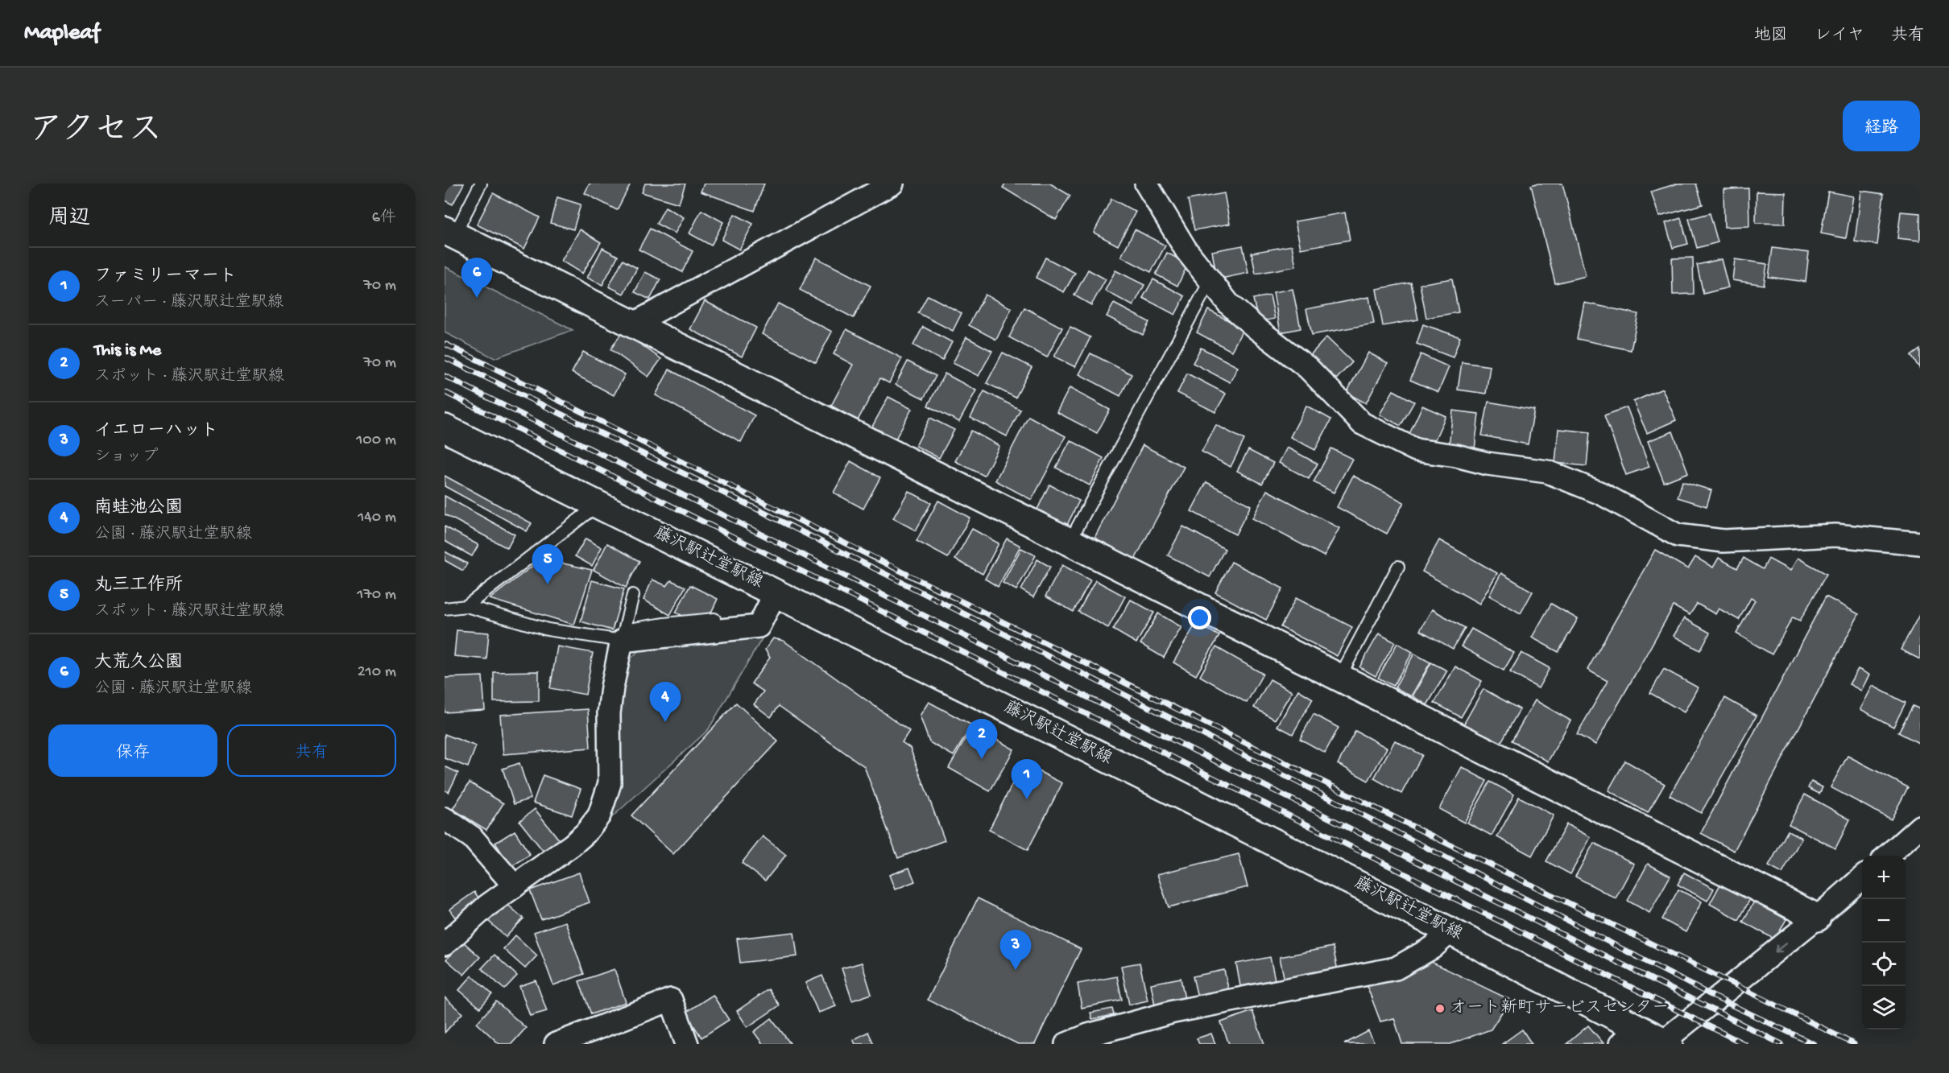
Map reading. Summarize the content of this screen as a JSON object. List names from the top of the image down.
{
  "streets": {
    "street": ["藤沢駅辻堂駅線"]
  },
  "places": ["オート新町サービスセンター"],
  "page": {
    "header": "Mapleaf",
    "nav": ["地図", "レイヤ", "共有"],
    "title": "アクセス",
    "buttons": [
      "経路",
      ["保存", "共有"]
    ],
    "heading": ["周辺", "6件"],
    "list": [
      {
        "mark": "1",
        "name": "ファミリーマート",
        "note": "スーパー · 藤沢駅辻堂駅線",
        "value": "70 m"
      },
      {
        "mark": "2",
        "name": "This is Me",
        "note": "スポット · 藤沢駅辻堂駅線",
        "value": "70 m"
      },
      {
        "mark": "3",
        "name": "イエローハット",
        "note": "ショップ",
        "value": "100 m"
      },
      {
        "mark": "4",
        "name": "南蛙池公園",
        "note": "公園 · 藤沢駅辻堂駅線",
        "value": "140 m"
      },
      {
        "mark": "5",
        "name": "丸三工作所",
        "note": "スポット · 藤沢駅辻堂駅線",
        "value": "170 m"
      },
      {
        "mark": "6",
        "name": "大荒久公園",
        "note": "公園 · 藤沢駅辻堂駅線",
        "value": "210 m"
      }
    ],
    "pins": [
      "6",
      "5",
      "4",
      "2",
      "1",
      "3"
    ],
    "map_buttons": ["+", "−"]
  }
}
